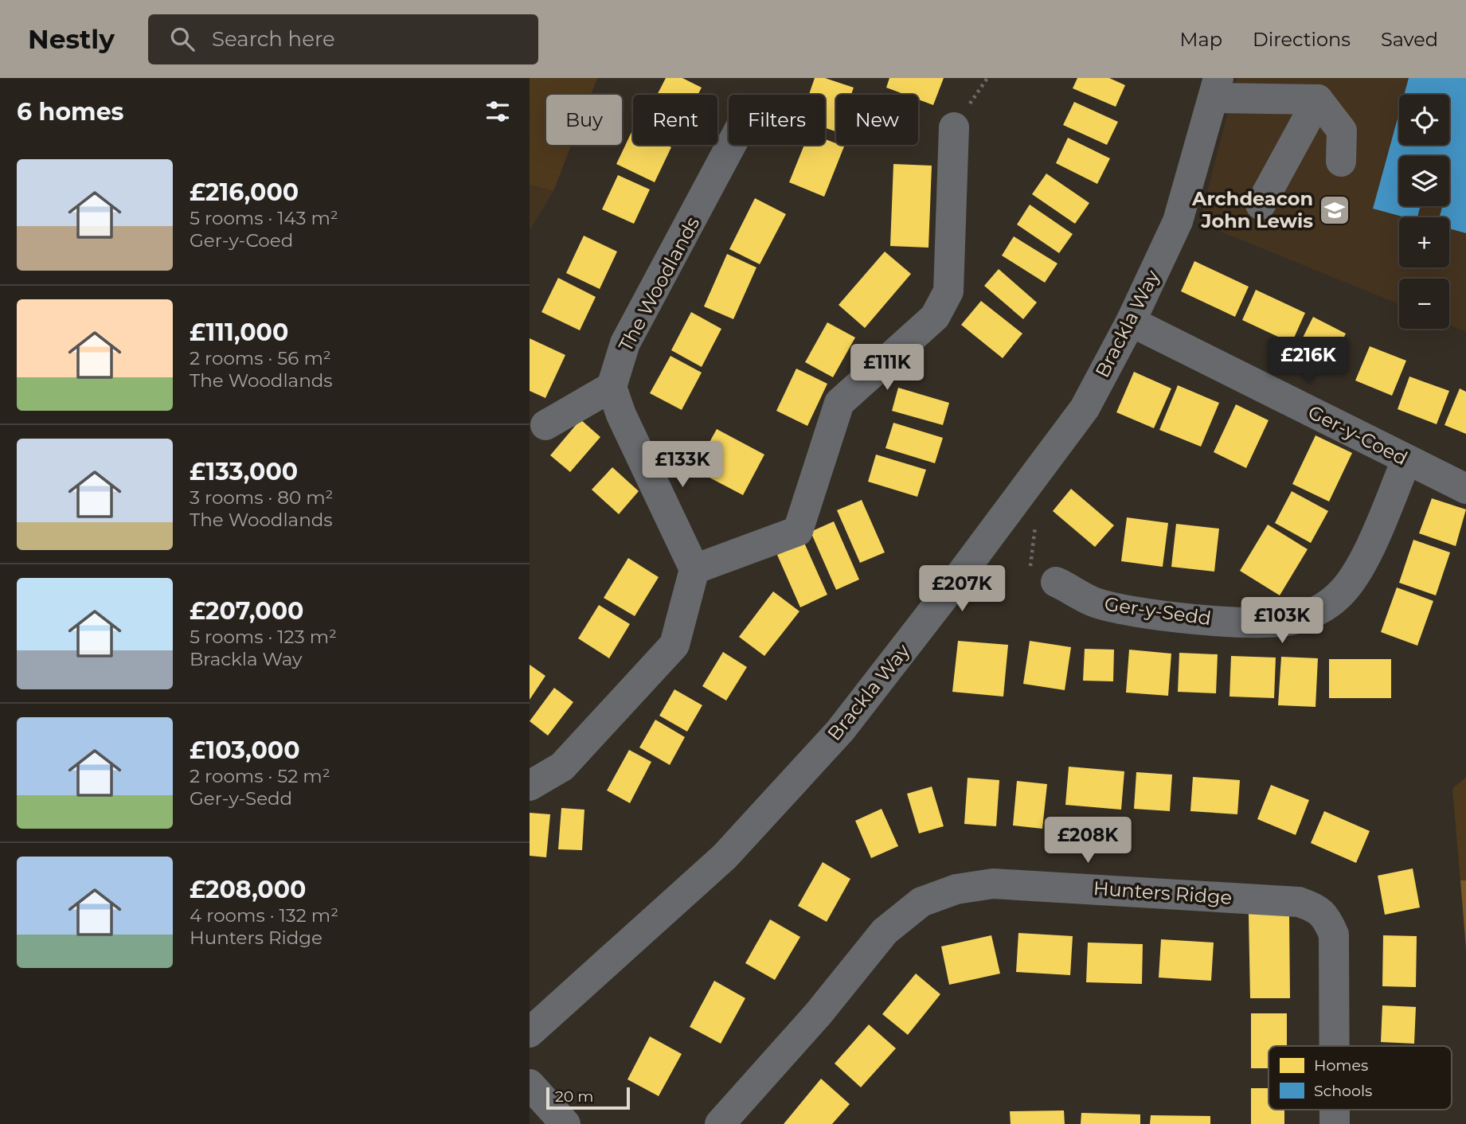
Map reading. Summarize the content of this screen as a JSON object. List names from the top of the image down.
{
  "streets": {
    "street": [
      "The Woodlands",
      "Brackla Way",
      "Ger-y-Coed",
      "Ger-y-Sedd",
      "Hunters Ridge"
    ]
  },
  "crossings": [
    ["Brackla Way", "Ger-y-Coed"],
    ["Ger-y-Coed", "Ger-y-Sedd"]
  ],
  "places": {
    "school or university": ["Archdeacon John Lewis"]
  },
  "legend": ["Homes", "Schools"],
  "scale_bar": "20 m",
  "page": {
    "header": "Nestly",
    "search": "Search here",
    "nav": ["Map", "Directions", "Saved"],
    "heading": "6 homes",
    "map_buttons": ["+", "−"],
    "chip": [
      "Buy",
      "Rent",
      "Filters",
      "New"
    ],
    "list": [
      {
        "name": "£216,000",
        "note": "5 rooms · 143 m² · Ger-y-Coed"
      },
      {
        "name": "£111,000",
        "note": "2 rooms · 56 m² · The Woodlands"
      },
      {
        "name": "£133,000",
        "note": "3 rooms · 80 m² · The Woodlands"
      },
      {
        "name": "£207,000",
        "note": "5 rooms · 123 m² · Brackla Way"
      },
      {
        "name": "£103,000",
        "note": "2 rooms · 52 m² · Ger-y-Sedd"
      },
      {
        "name": "£208,000",
        "note": "4 rooms · 132 m² · Hunters Ridge"
      }
    ],
    "price": [
      "£216K",
      "£111K",
      "£133K",
      "£207K",
      "£103K",
      "£208K"
    ],
    "scale": "20 m"
  }
}
